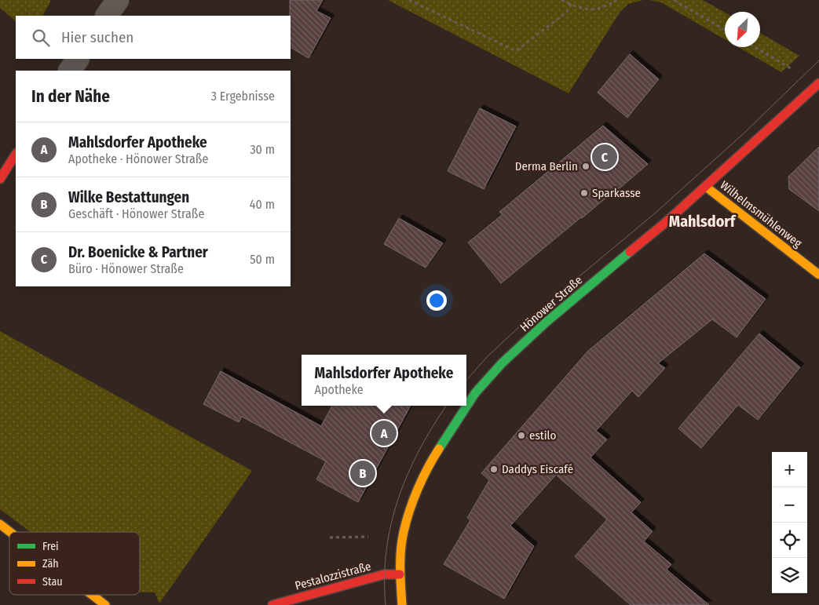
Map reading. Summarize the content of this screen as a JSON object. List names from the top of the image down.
{
  "streets": {
    "main road": ["Wilhelmsmühlenweg", "Hönower Straße", "Pestalozzistraße"]
  },
  "crossings": [
    ["Wilhelmsmühlenweg", "Hönower Straße"],
    ["Hönower Straße", "Pestalozzistraße"]
  ],
  "districts": ["Mahlsdorf"],
  "places": [
    "Derma Berlin",
    "Sparkasse",
    "estilo",
    "Daddys Eiscafé"
  ],
  "legend": ["Frei", "Zäh", "Stau"],
  "north": "bottom left",
  "page": {
    "search": "Hier suchen",
    "heading": ["In der Nähe", "3 Ergebnisse"],
    "list": [
      {
        "mark": "A",
        "name": "Mahlsdorfer Apotheke",
        "note": "Apotheke · Hönower Straße",
        "value": "30 m"
      },
      {
        "mark": "B",
        "name": "Wilke Bestattungen",
        "note": "Geschäft · Hönower Straße",
        "value": "40 m"
      },
      {
        "mark": "C",
        "name": "Dr. Boenicke & Partner",
        "note": "Büro · Hönower Straße",
        "value": "50 m"
      }
    ],
    "pins": ["C", "A", "B"],
    "popup": ["Mahlsdorfer Apotheke", "Apotheke"],
    "map_buttons": ["+", "−"]
  }
}
